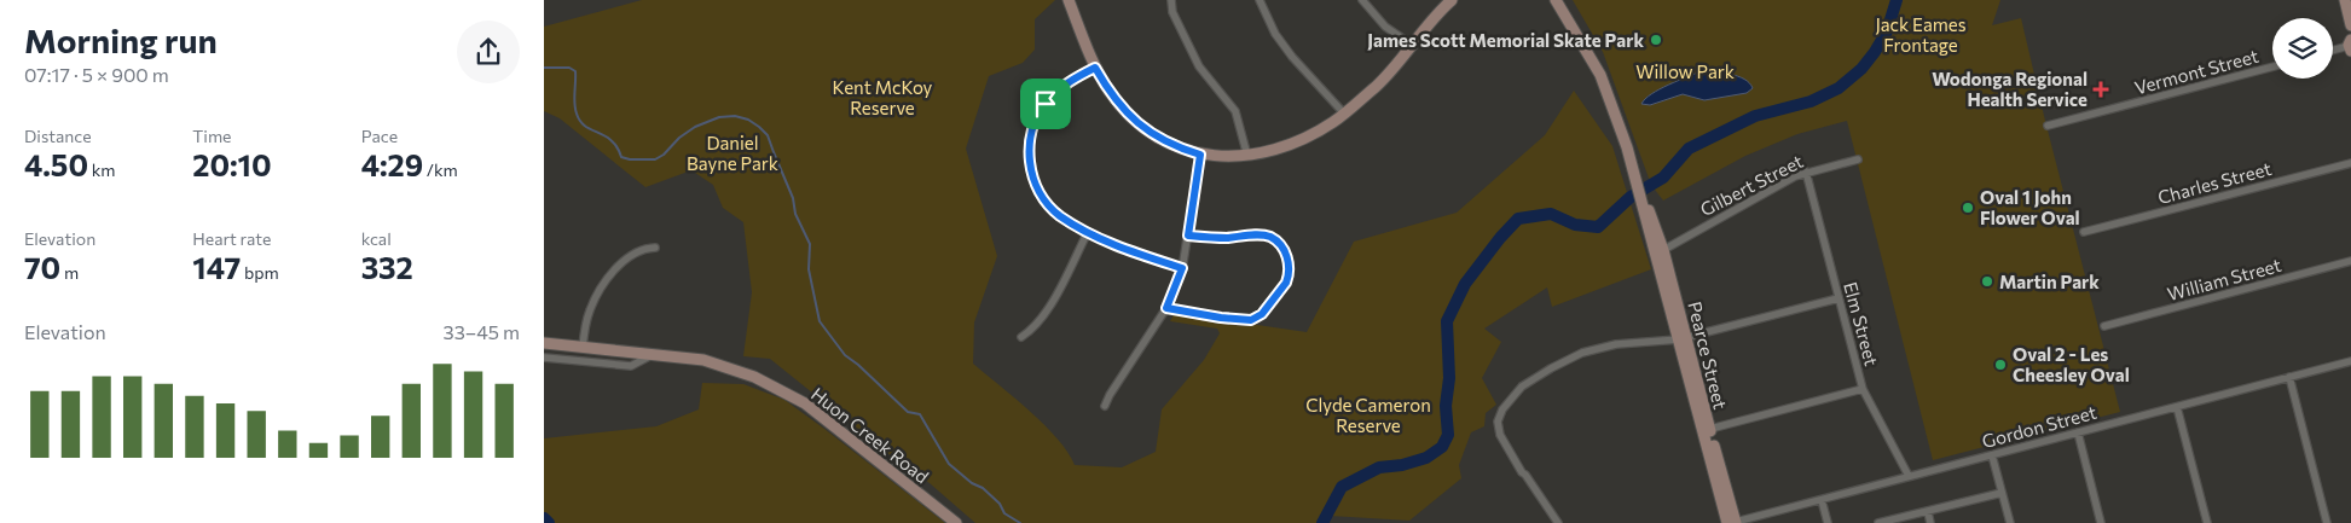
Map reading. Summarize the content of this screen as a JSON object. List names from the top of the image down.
{
  "streets": {
    "street": [
      "Vermont Street",
      "Charles Street",
      "Gilbert Street",
      "William Street",
      "Elm Street",
      "Pearce Street",
      "Gordon Street",
      "Huon Creek Road"
    ]
  },
  "crossings": [
    ["Gilbert Street", "Elm Street"],
    ["Gilbert Street", "Pearce Street"],
    ["Elm Street", "Gordon Street"],
    ["Pearce Street", "Gordon Street"]
  ],
  "parks": [
    "Jack Eames Frontage",
    "Willow Park",
    "Kent McKoy Reserve",
    "Daniel Bayne Park",
    "Clyde Cameron Reserve"
  ],
  "places": {
    "other": [
      "James Scott Memorial Skate Park",
      "Oval 1 John Flower Oval",
      "Martin Park",
      "Oval 2 - Les Cheesley Oval"
    ],
    "health": ["Wodonga Regional Health Service"]
  },
  "page": {
    "heading": ["Morning run", "07:17 · 5 × 900 m"],
    "stats": [
      ["Distance", "4.50 km"],
      ["Time", "20:10"],
      ["Pace", "4:29 /km"],
      ["Elevation", "70 m"],
      ["Heart rate", "147 bpm"],
      ["kcal", "332"]
    ],
    "chart": ["Elevation", "33–45 m"]
  }
}
